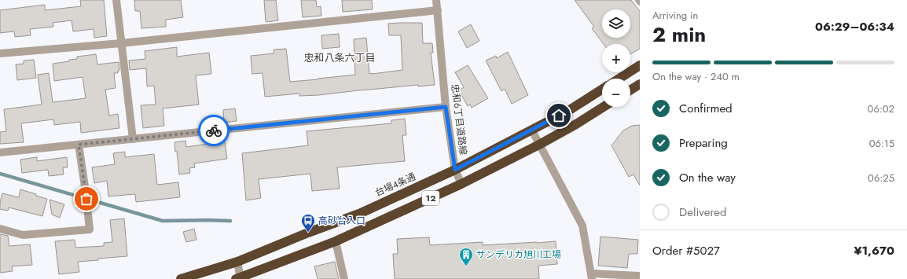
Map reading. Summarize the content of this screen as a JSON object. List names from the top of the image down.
{
  "streets": {
    "highway": ["台場4条通", "12"],
    "street": ["忠和6丁目道路線"]
  },
  "crossings": [
    ["忠和6丁目道路線", "台場4条通"],
    ["忠和6丁目道路線", "12"]
  ],
  "districts": ["忠和八条六丁目"],
  "places": {
    "bus stop": ["高砂台入口"],
    "building": ["サンデリカ旭川工場"]
  },
  "page": {
    "heading": ["2 min", "Arriving in", "06:29–06:34"],
    "panel": ["Order #5027", "¥1,670"],
    "map_buttons": ["+", "−"],
    "bar": "On the way · 240 m",
    "list": [
      ["Confirmed", "06:02"],
      ["Preparing", "06:15"],
      ["On the way", "06:25"],
      "Delivered"
    ]
  }
}
